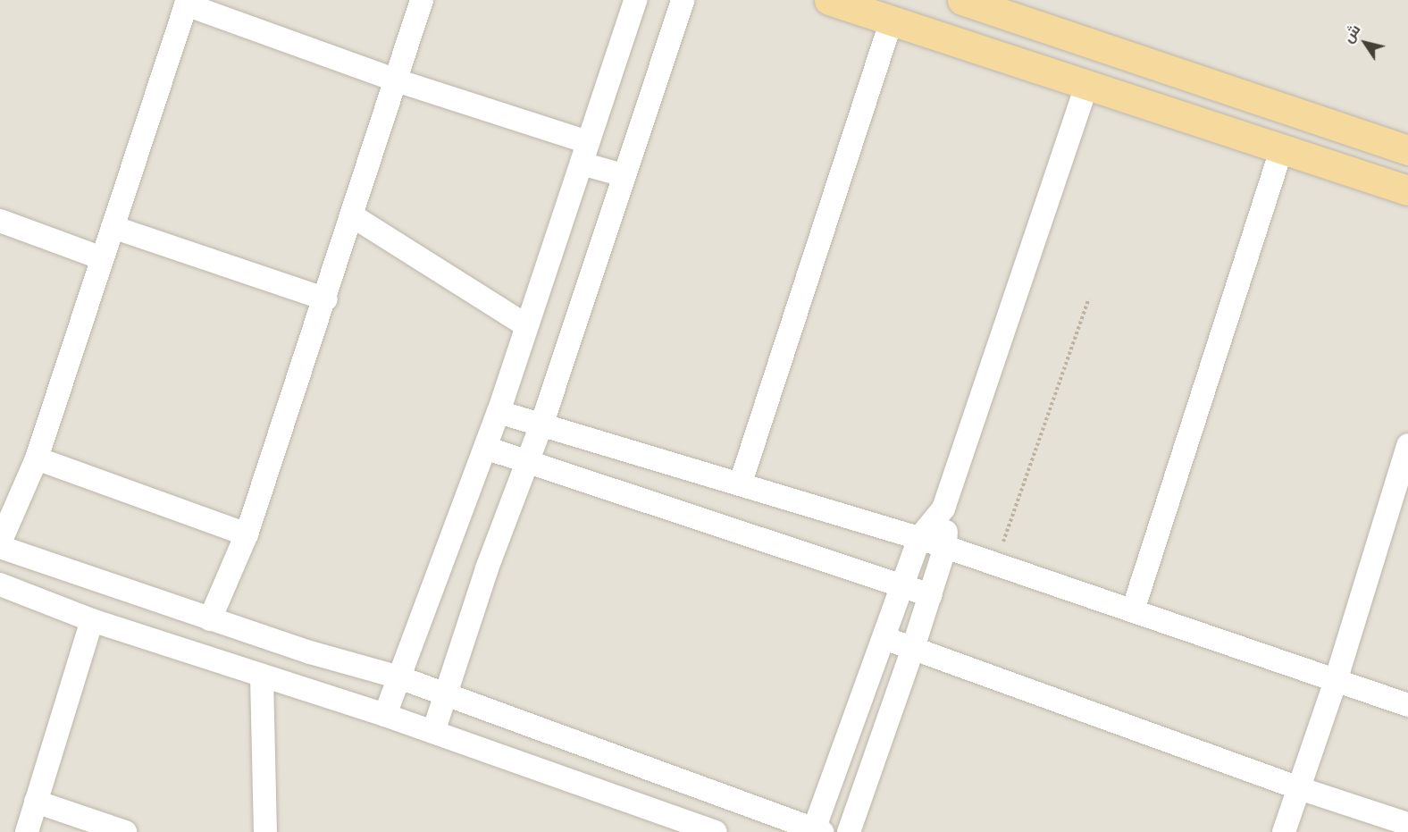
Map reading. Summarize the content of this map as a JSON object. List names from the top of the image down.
{
  "north": "top left"
}
